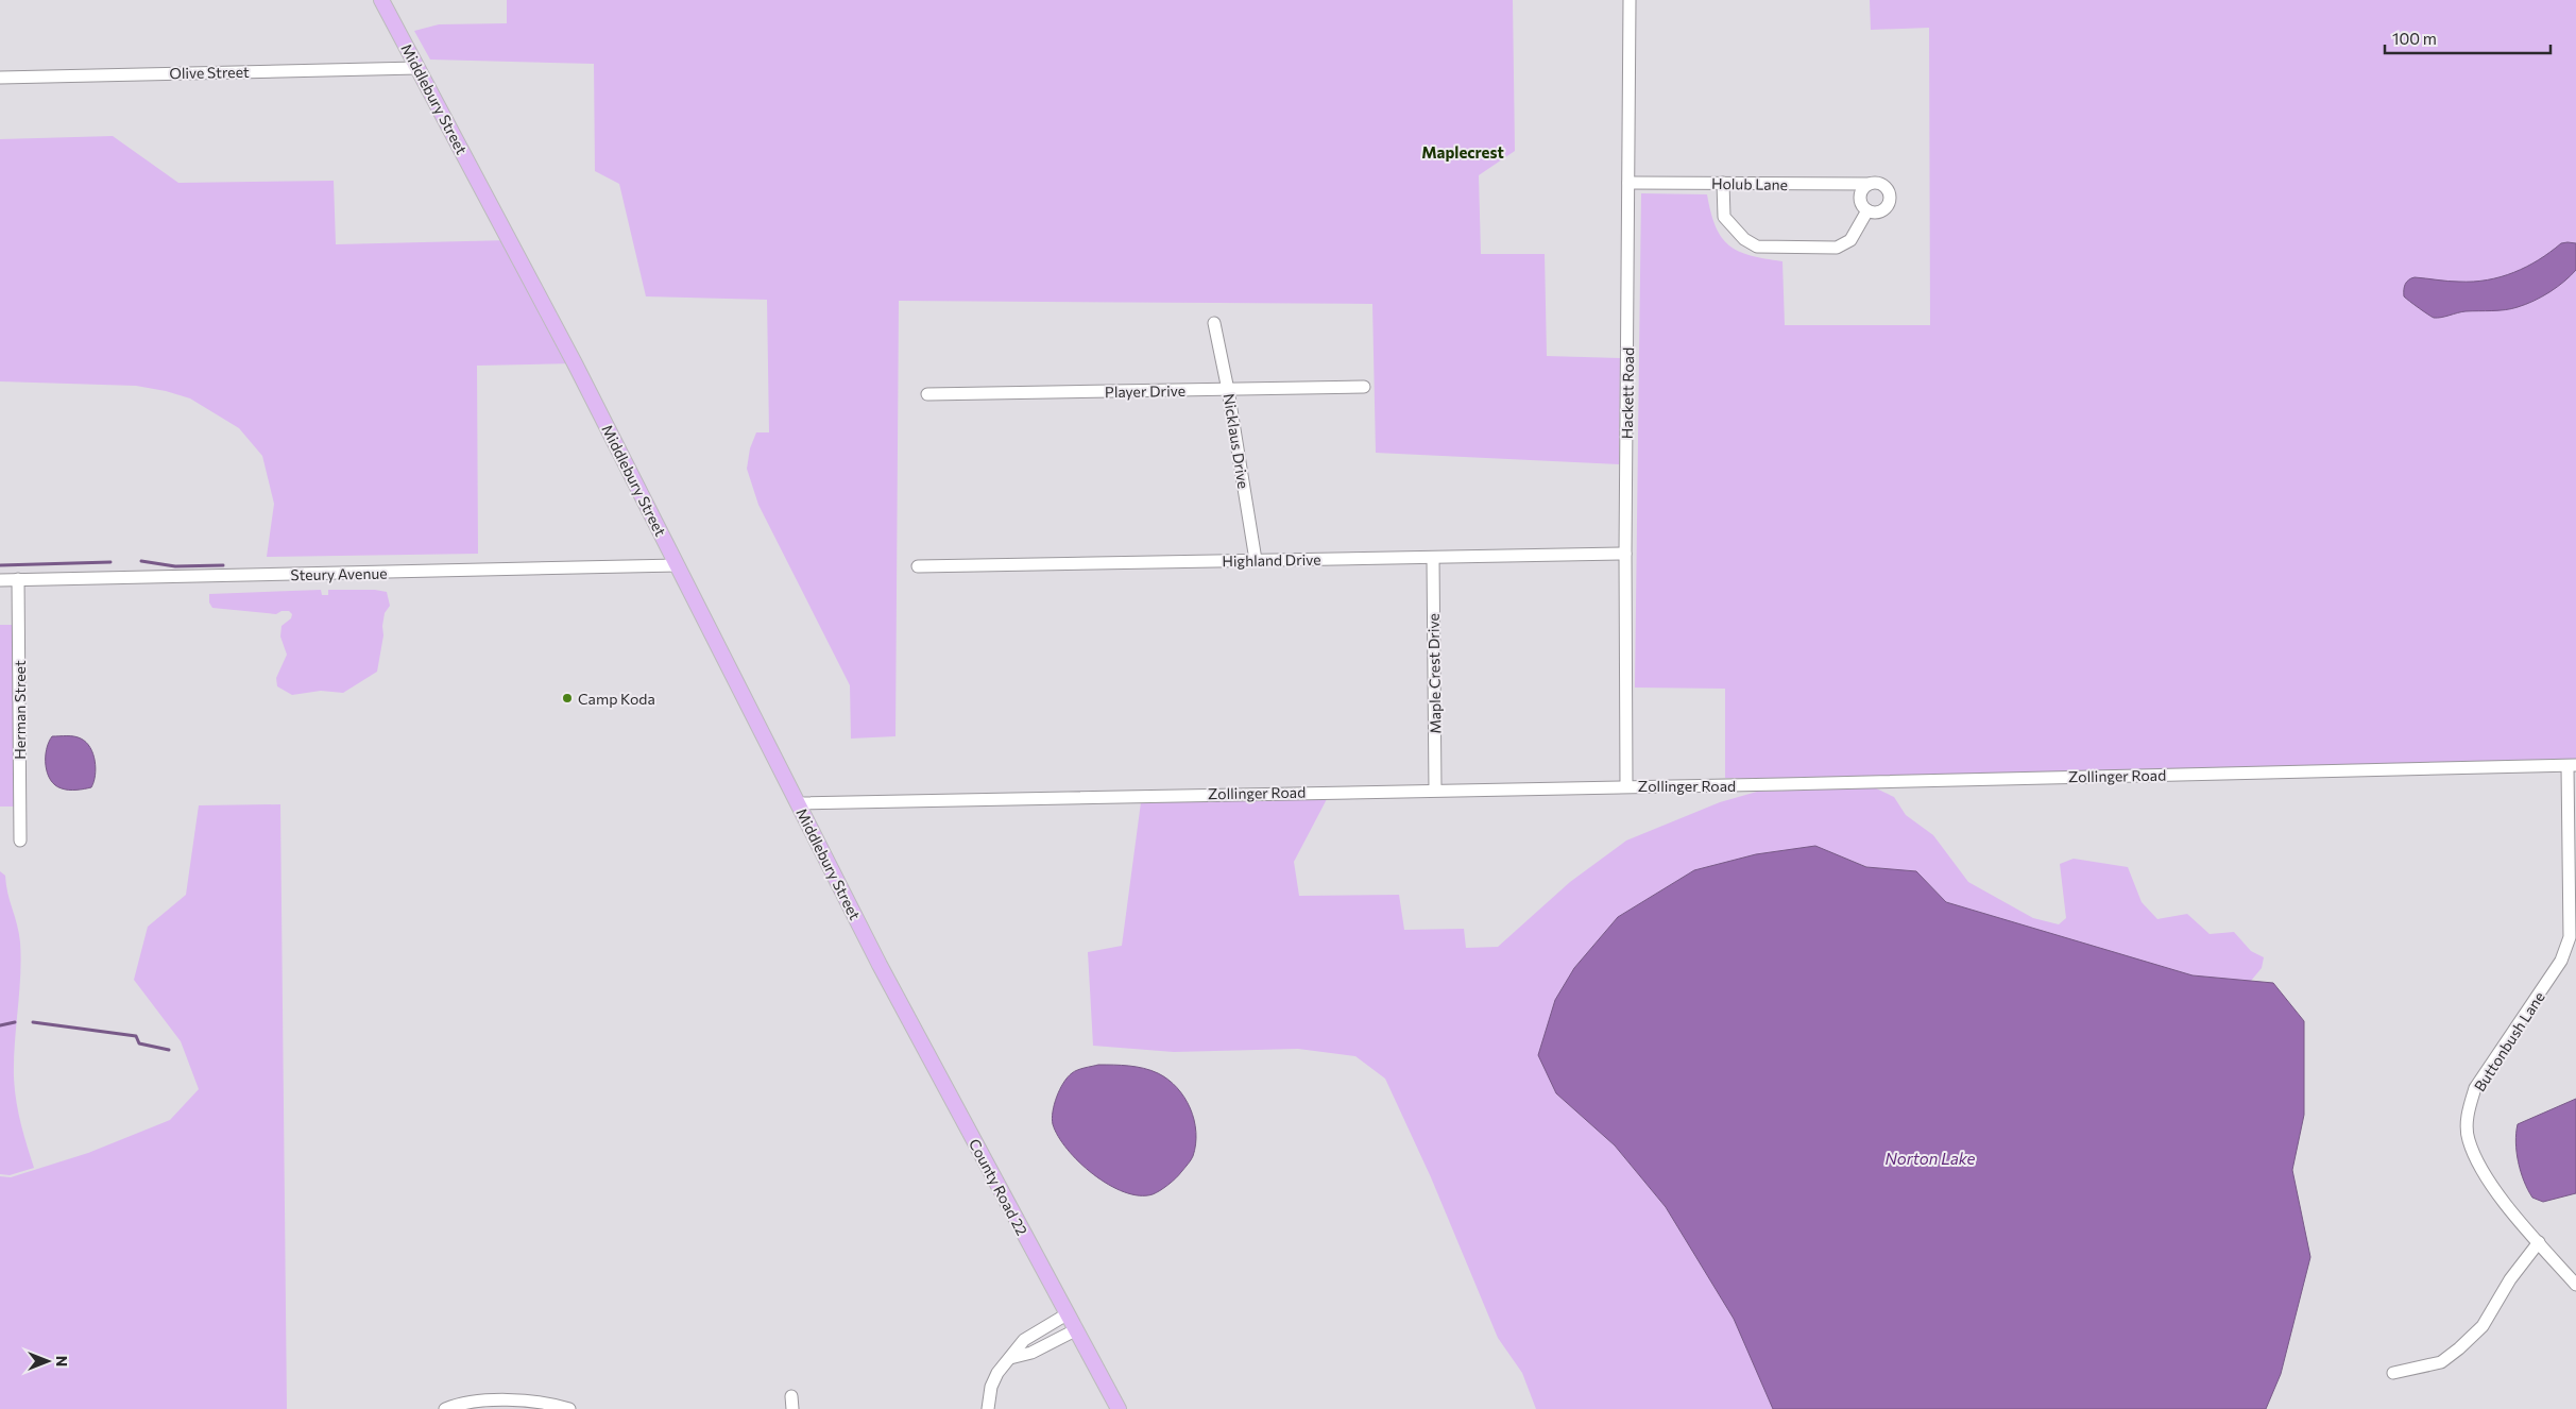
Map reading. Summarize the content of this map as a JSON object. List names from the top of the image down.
{
  "streets": {
    "main road": ["Middlebury Street", "County Road 22"],
    "street": [
      "Olive Street",
      "Holub Lane",
      "Player Drive",
      "Hackett Road",
      "Nicklaus Drive",
      "Highland Drive",
      "Steury Avenue",
      "Maple Crest Drive",
      "Herman Street",
      "Zollinger Road",
      "Buttonbush Lane"
    ]
  },
  "crossings": [
    ["Olive Street", "Middlebury Street"],
    ["Middlebury Street", "Steury Avenue"],
    ["Middlebury Street", "Zollinger Road"],
    ["Middlebury Street", "County Road 22"],
    ["Holub Lane", "Hackett Road"],
    ["Player Drive", "Nicklaus Drive"],
    ["Hackett Road", "Highland Drive"],
    ["Hackett Road", "Zollinger Road"],
    ["Nicklaus Drive", "Highland Drive"],
    ["Highland Drive", "Maple Crest Drive"],
    ["Steury Avenue", "Herman Street"],
    ["Maple Crest Drive", "Zollinger Road"],
    ["Zollinger Road", "Buttonbush Lane"]
  ],
  "districts": ["Maplecrest"],
  "water": ["Norton Lake"],
  "places": ["Camp Koda"],
  "scale_bar": "100 m",
  "north": "right"
}
